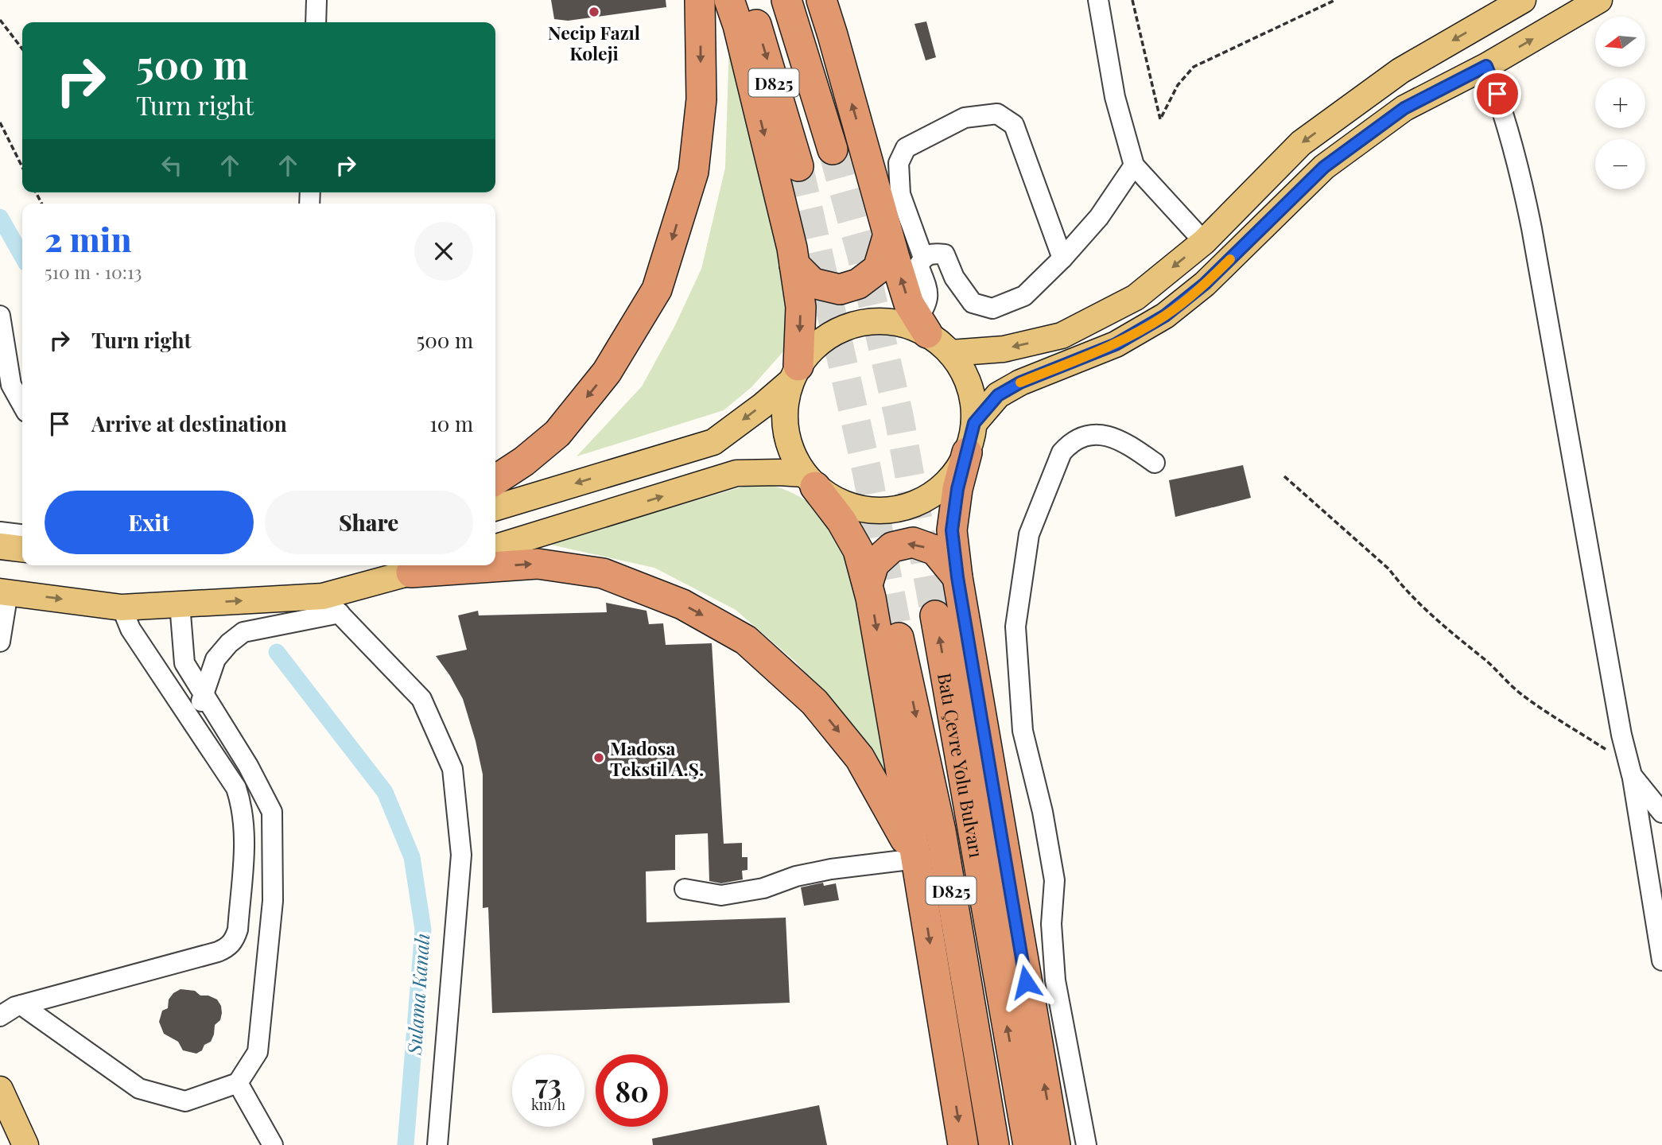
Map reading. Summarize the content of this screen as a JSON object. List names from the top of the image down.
{
  "streets": {
    "highway": ["D825", "Batı Çevre Yolu Bulvarı"]
  },
  "water": ["Sulama Kanalı"],
  "places": ["Necip Fazıl Koleji", "Madosa Tekstil A.Ş."],
  "north": "left",
  "page": {
    "map_buttons": ["+", "−"],
    "turn": ["500 m", "Turn right"],
    "heading": ["2 min", "510 m · 10:13"],
    "list": [
      {
        "name": "Turn right",
        "value": "500 m"
      },
      {
        "name": "Arrive at destination",
        "value": "10 m"
      }
    ],
    "buttons": ["Exit", "Share"],
    "speed": "73 km/h",
    "limit": "80"
  }
}
